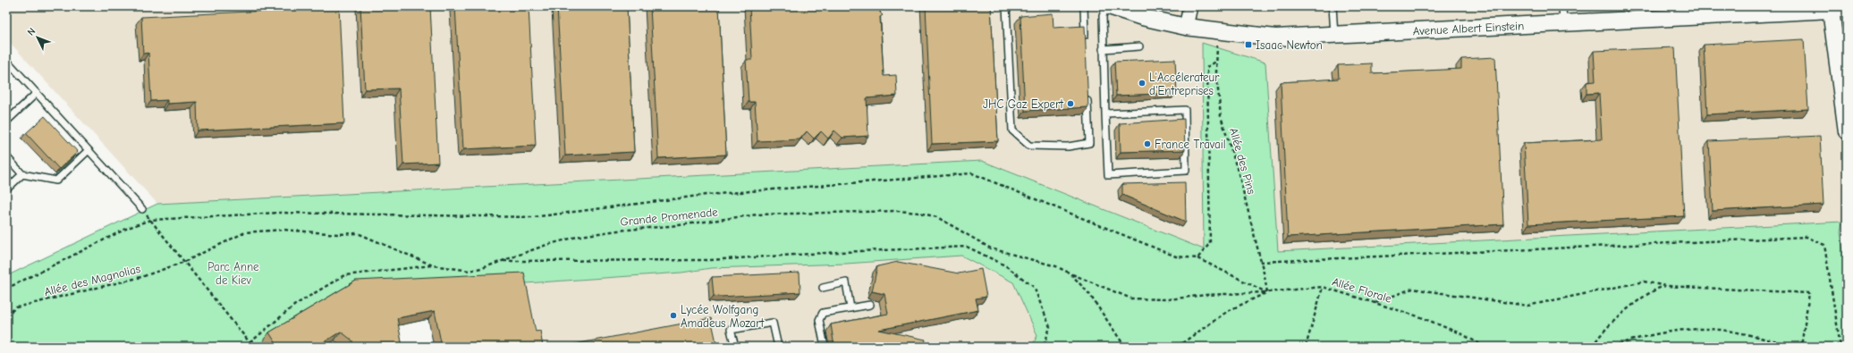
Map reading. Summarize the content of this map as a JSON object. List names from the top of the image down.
{
  "streets": {
    "street": ["Avenue Albert Einstein"],
    "path": [
      "Allée des Pins",
      "Grande Promenade",
      "Allée des Magnolias",
      "Allée Florale"
    ]
  },
  "crossings": [
    ["Avenue Albert Einstein", "Allée des Pins"],
    ["Allée des Pins", "Allée Florale"],
    ["Grande Promenade", "Allée des Magnolias"]
  ],
  "parks": ["Parc Anne de Kiev"],
  "places": {
    "transit": ["Isaac Newton"],
    "other": [
      "L'Accélerateur d'Entreprises",
      "JHC Gaz Expert",
      "France Travail",
      "Lycée Wolfgang Amadeus Mozart"
    ]
  },
  "north": "top left"
}
